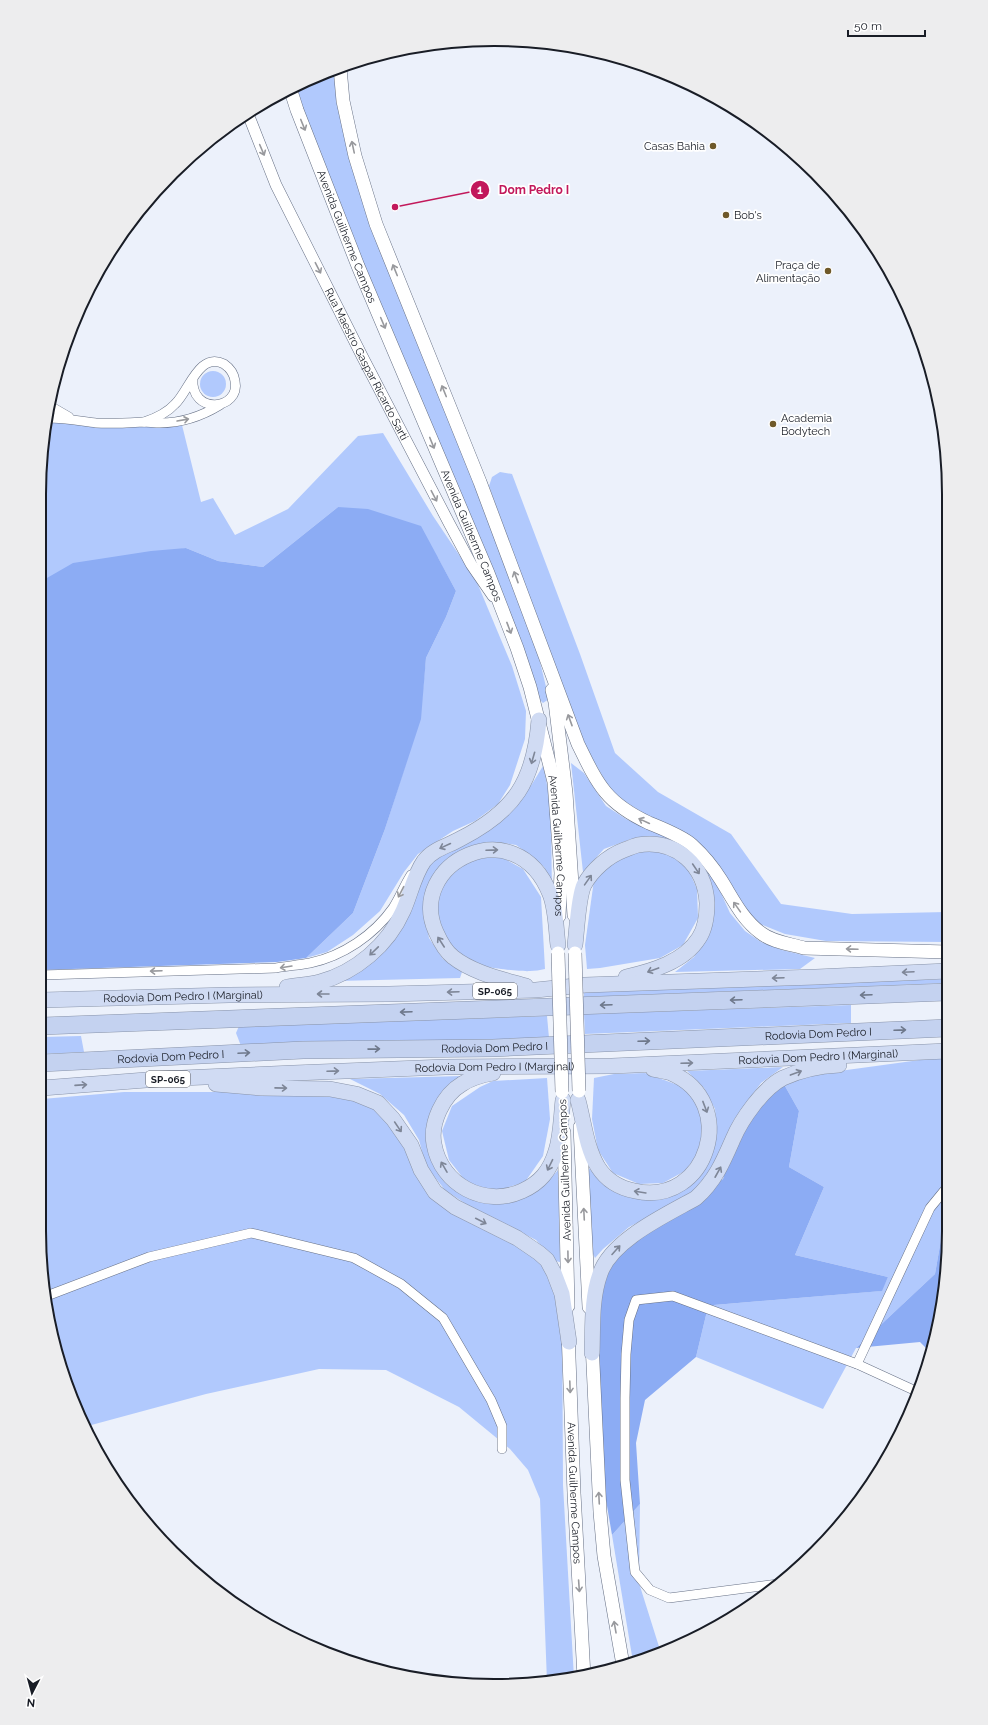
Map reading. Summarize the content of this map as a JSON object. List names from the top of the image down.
{
  "streets": {
    "highway": ["SP-065", "Rodovia Dom Pedro I (Marginal)", "Rodovia Dom Pedro I"],
    "main road": ["Avenida Guilherme Campos"],
    "street": ["Rua Maestro Gaspar Ricardo Sarti"]
  },
  "crossings": [
    ["Avenida Guilherme Campos", "Rua Maestro Gaspar Ricardo Sarti"]
  ],
  "one_way": ["Rua Maestro Gaspar Ricardo Sarti"],
  "places": [
    "Casas Bahia",
    "Dom Pedro I",
    "Bob's",
    "Praça de Alimentação",
    "Academia Bodytech"
  ],
  "scale_bar": "50 m",
  "north": "bottom"
}
